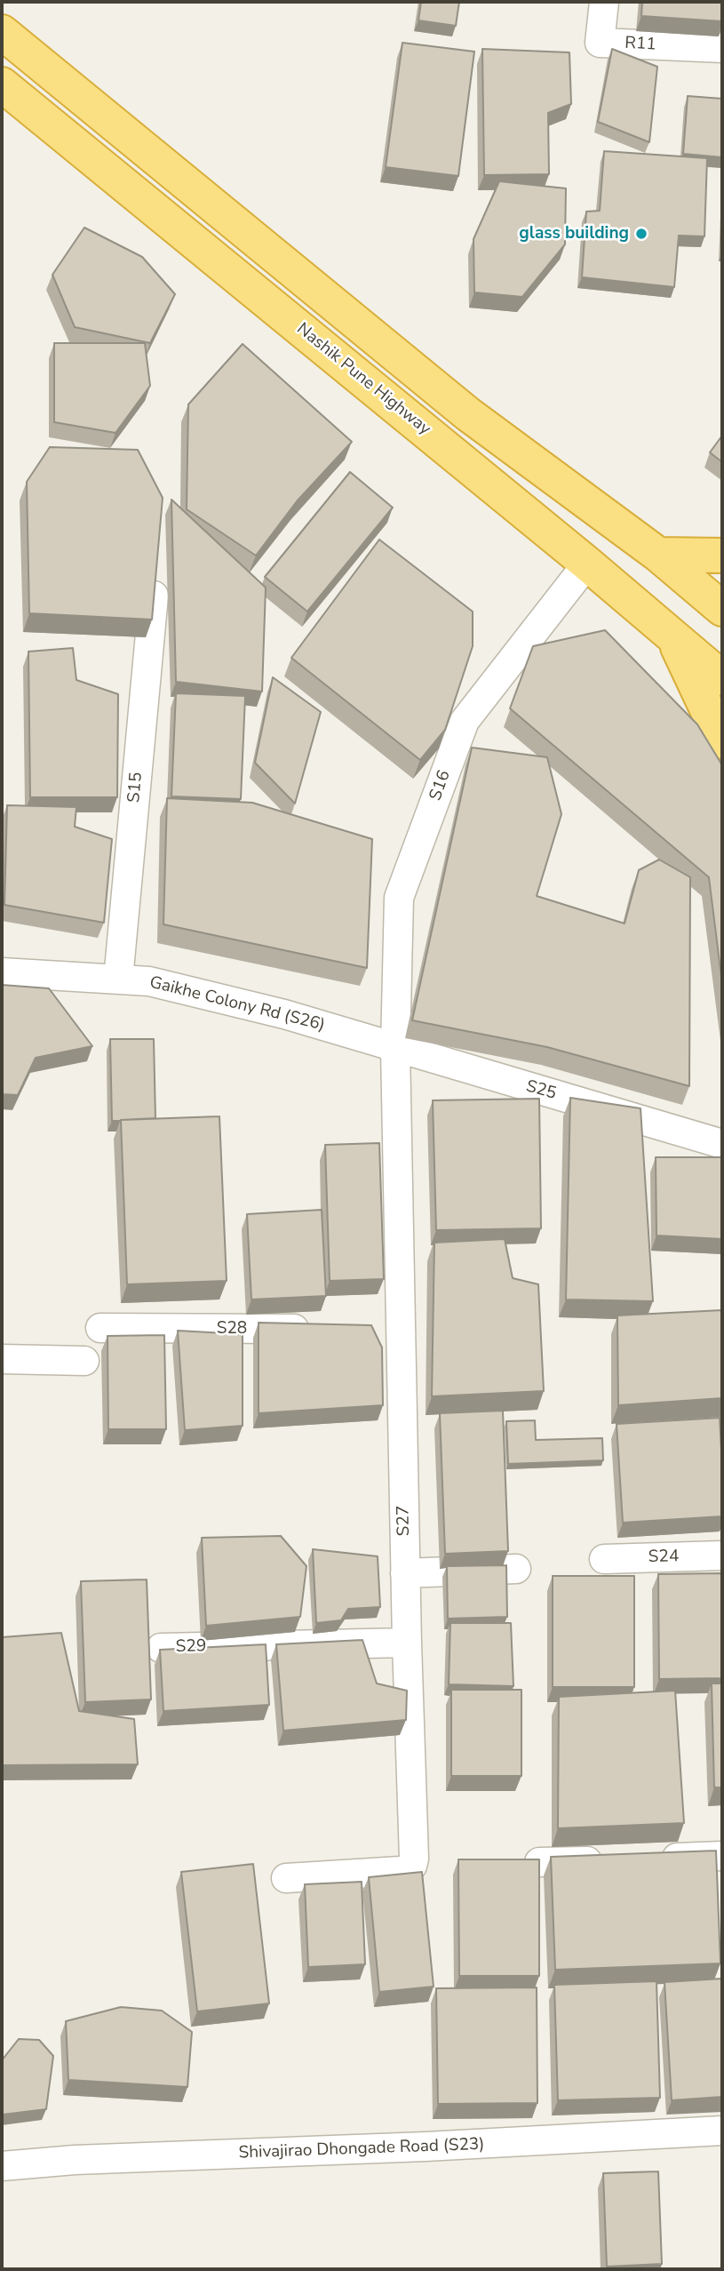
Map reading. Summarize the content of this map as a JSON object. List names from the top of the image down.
{
  "streets": {
    "highway": ["Nashik Pune Highway"],
    "street": [
      "R11",
      "S16",
      "S15",
      "Gaikhe Colony Rd (S26)",
      "S25",
      "S28",
      "S27",
      "S24",
      "S29",
      "Shivajirao Dhongade Road (S23)"
    ]
  },
  "crossings": [
    ["Nashik Pune Highway", "S16"],
    ["S16", "Gaikhe Colony Rd (S26)"],
    ["S16", "S25"],
    ["S16", "S27"],
    ["S15", "Gaikhe Colony Rd (S26)"],
    ["Gaikhe Colony Rd (S26)", "S25"],
    ["Gaikhe Colony Rd (S26)", "S27"],
    ["S25", "S27"],
    ["S27", "S29"]
  ],
  "places": ["glass building"]
}
